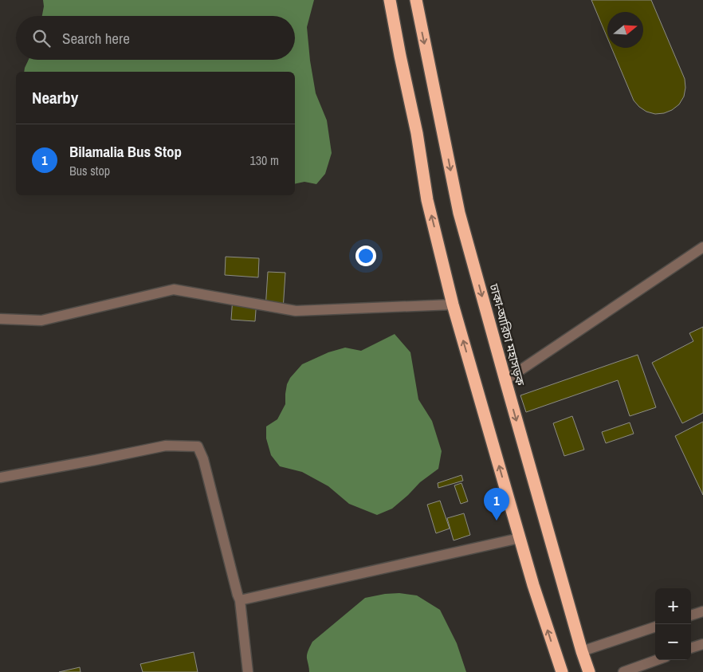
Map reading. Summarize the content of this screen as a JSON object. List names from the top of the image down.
{
  "streets": {
    "highway": ["ঢাকা-আরিচা মহাসড়ক"]
  },
  "north": "right",
  "page": {
    "search": "Search here",
    "heading": "Nearby",
    "list": [
      {
        "mark": "1",
        "name": "Bilamalia Bus Stop",
        "note": "Bus stop",
        "value": "130 m"
      }
    ],
    "pins": "1",
    "map_buttons": ["+", "−"]
  }
}
